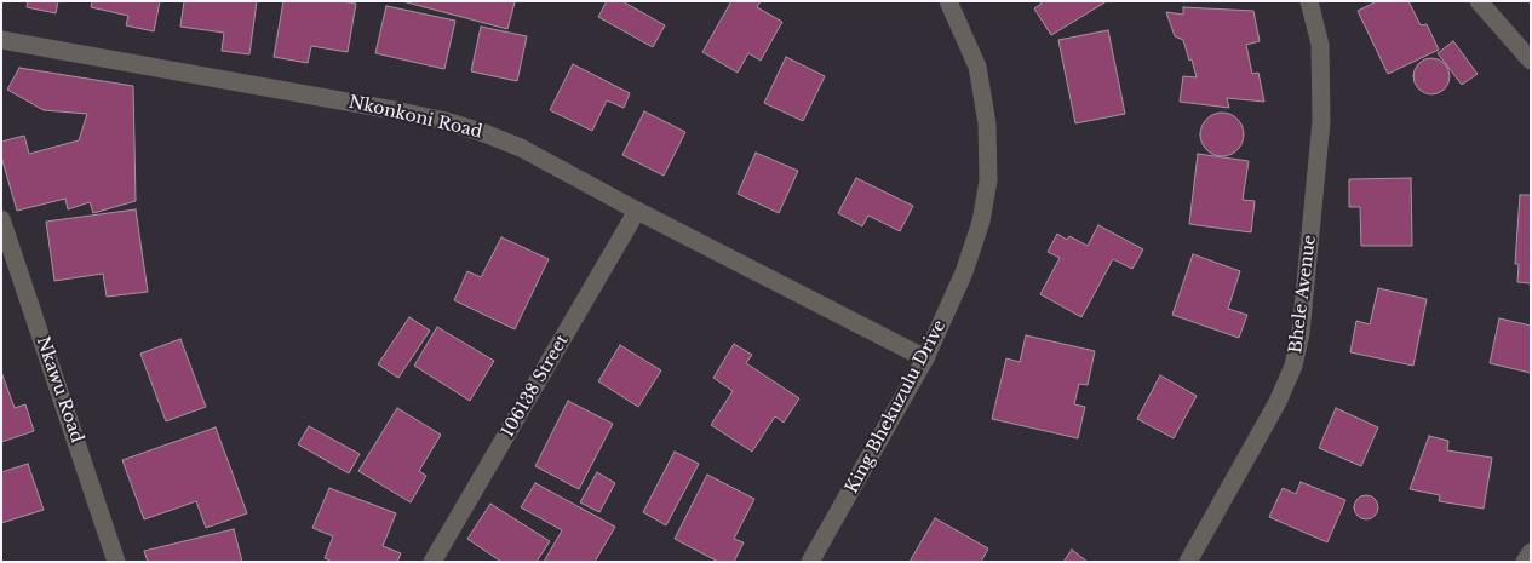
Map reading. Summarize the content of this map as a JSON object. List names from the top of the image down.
{
  "streets": {
    "street": [
      "Nkonkoni Road",
      "Bhele Avenue",
      "106138 Street",
      "Nkawu Road",
      "King Bhekuzulu Drive"
    ]
  },
  "crossings": [
    ["Nkonkoni Road", "106138 Street"],
    ["Nkonkoni Road", "King Bhekuzulu Drive"]
  ]
}
